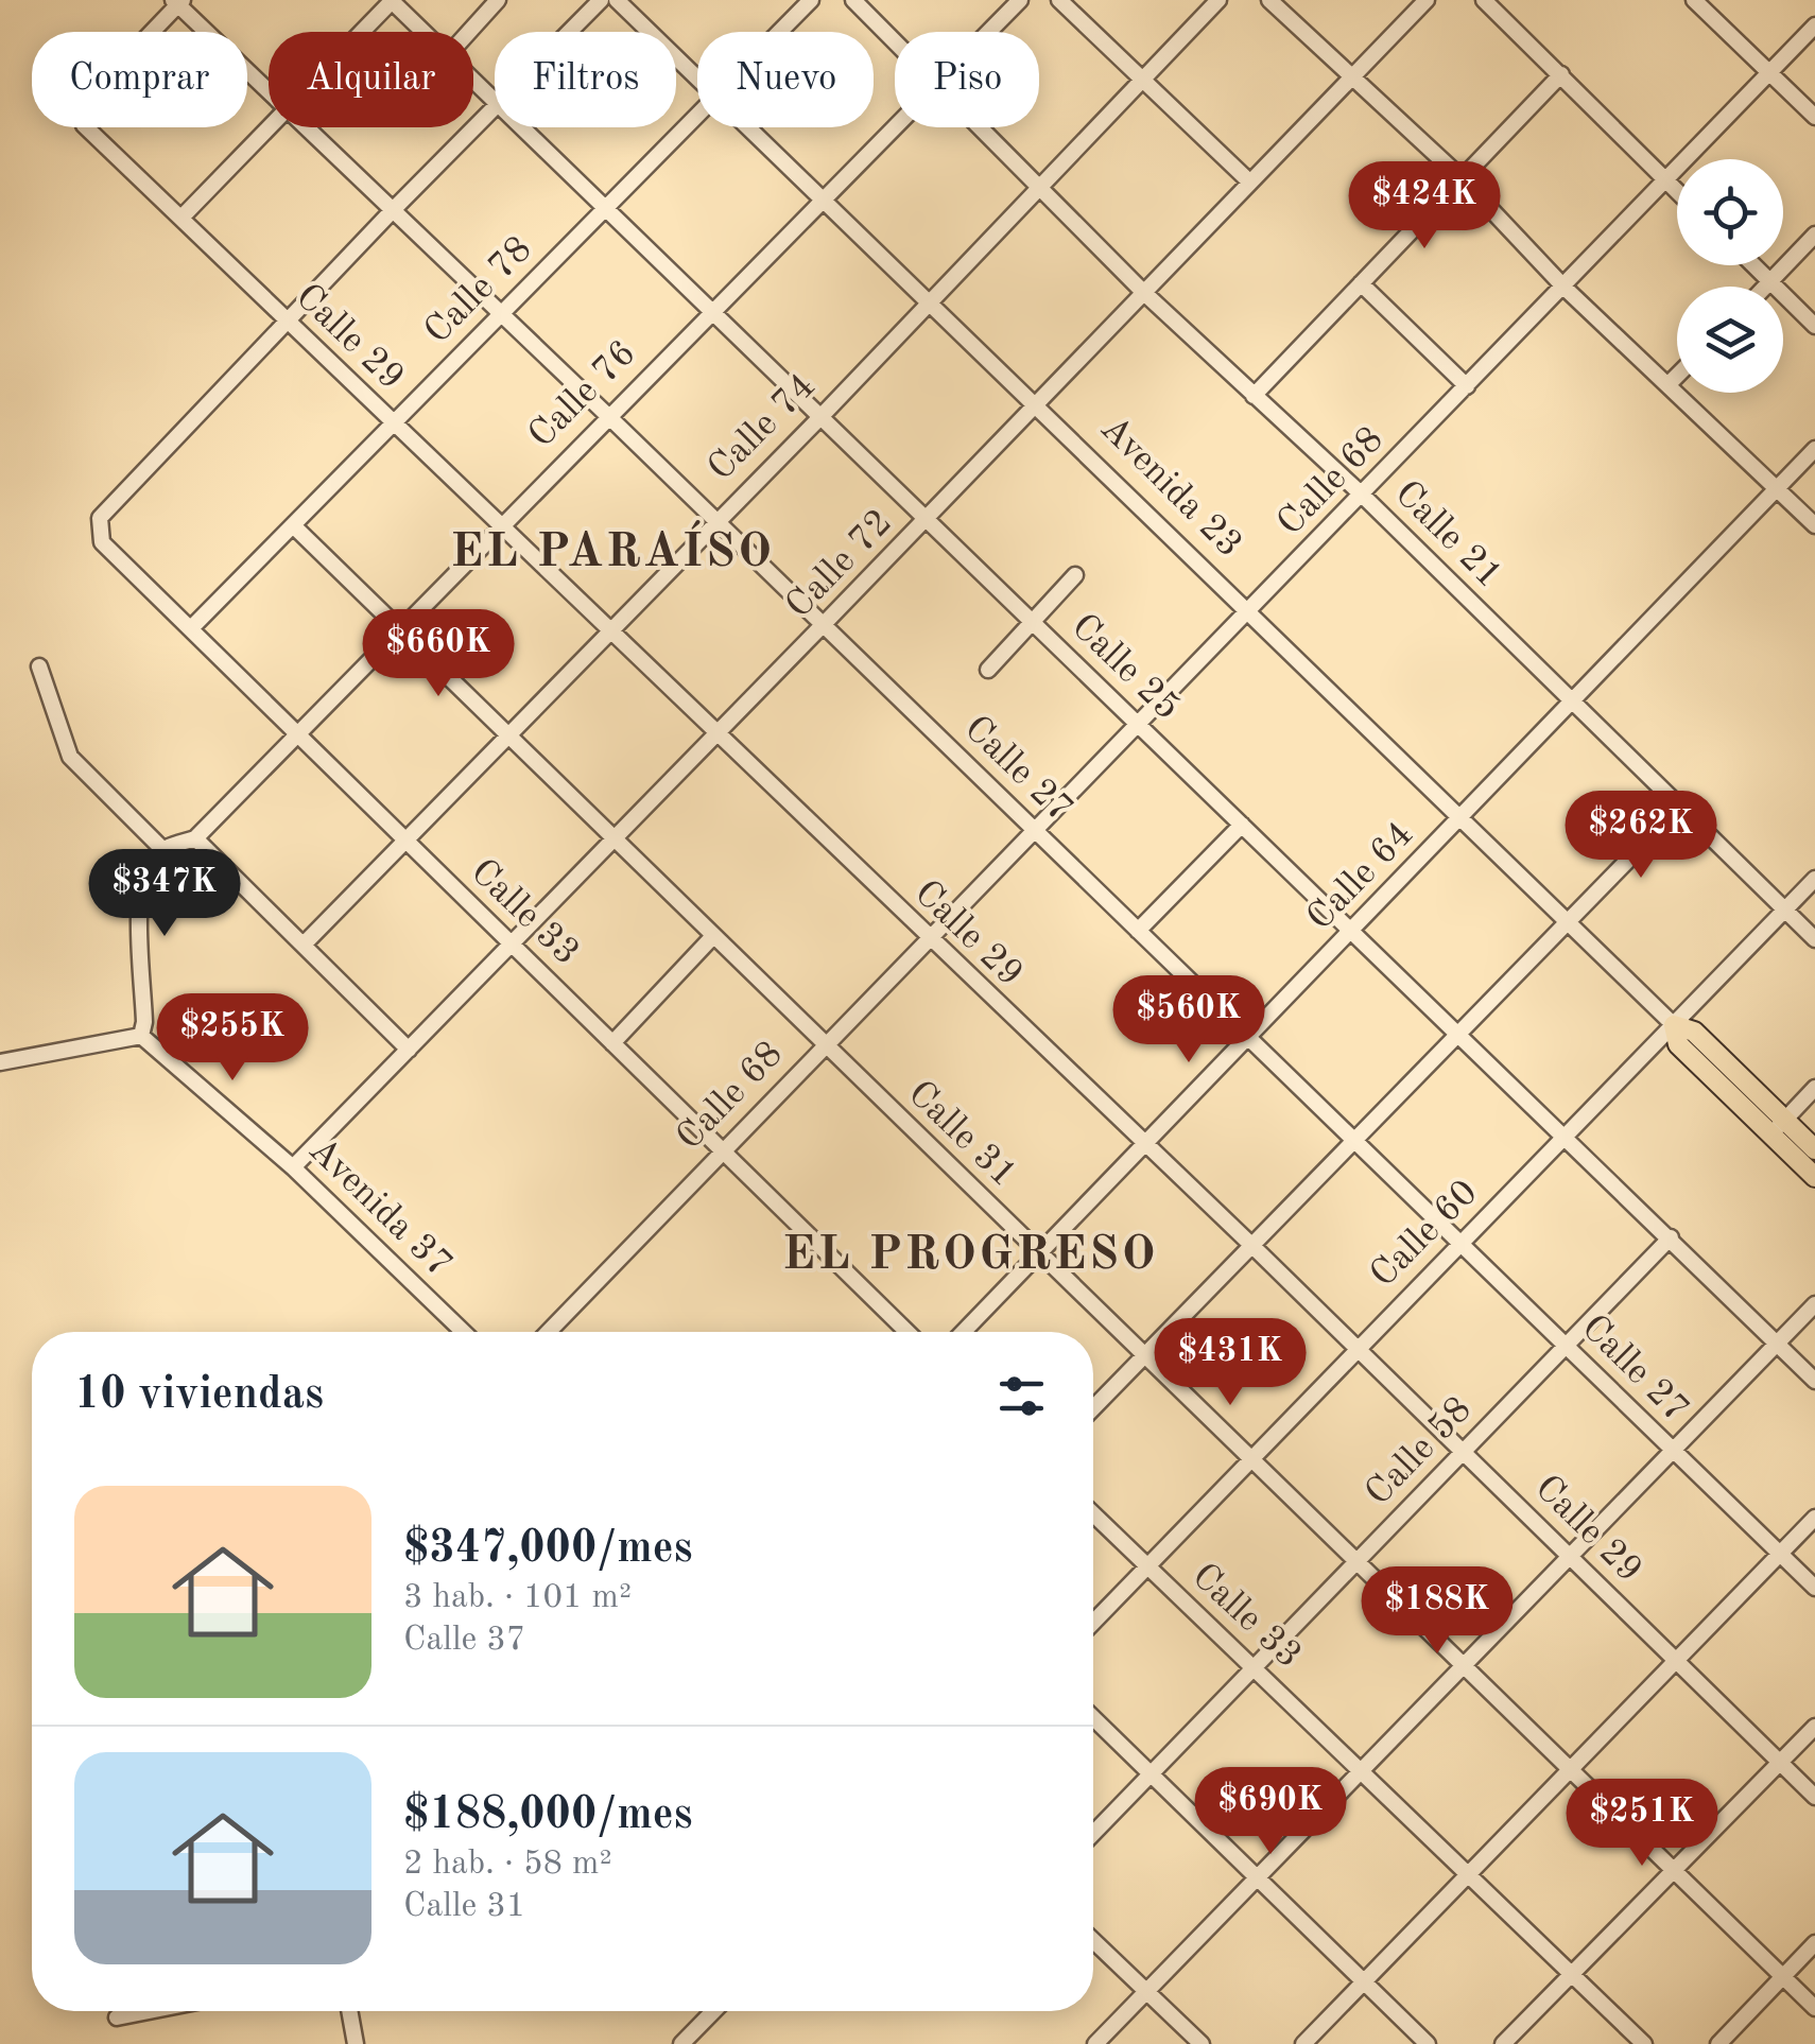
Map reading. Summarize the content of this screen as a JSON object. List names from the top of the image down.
{
  "streets": {
    "main road": ["Avenida 23"],
    "street": [
      "Calle 78",
      "Calle 29",
      "Calle 76",
      "Calle 74",
      "Calle 68",
      "Calle 21",
      "Calle 72",
      "Calle 25",
      "Calle 27",
      "Calle 64",
      "Calle 33",
      "Calle 31",
      "Avenida 37",
      "Calle 60",
      "Calle 58"
    ]
  },
  "crossings": [
    ["Calle 78", "Calle 29"],
    ["Calle 78", "Calle 25"],
    ["Calle 78", "Calle 27"],
    ["Calle 78", "Calle 33"],
    ["Calle 78", "Calle 31"],
    ["Calle 29", "Calle 76"],
    ["Calle 29", "Calle 74"],
    ["Calle 29", "Calle 68"],
    ["Calle 29", "Calle 72"],
    ["Calle 29", "Calle 27"],
    ["Calle 29", "Calle 64"],
    ["Calle 29", "Calle 33"],
    ["Calle 29", "Calle 60"],
    ["Calle 29", "Calle 58"],
    ["Calle 76", "Avenida 23"],
    ["Calle 76", "Calle 25"],
    ["Calle 76", "Calle 27"],
    ["Calle 76", "Calle 33"],
    ["Calle 76", "Calle 31"],
    ["Calle 74", "Avenida 23"],
    ["Calle 74", "Calle 21"],
    ["Calle 74", "Calle 25"],
    ["Calle 74", "Calle 27"],
    ["Calle 74", "Calle 33"],
    ["Calle 74", "Calle 31"],
    ["Calle 68", "Avenida 23"],
    ["Calle 68", "Calle 21"],
    ["Calle 68", "Calle 25"],
    ["Calle 68", "Calle 27"],
    ["Calle 68", "Calle 33"],
    ["Calle 68", "Calle 31"],
    ["Avenida 23", "Calle 72"],
    ["Avenida 23", "Calle 64"],
    ["Avenida 23", "Calle 60"],
    ["Calle 21", "Calle 72"],
    ["Calle 21", "Calle 64"],
    ["Calle 21", "Calle 60"],
    ["Calle 72", "Calle 25"],
    ["Calle 72", "Calle 27"],
    ["Calle 72", "Calle 33"],
    ["Calle 72", "Calle 31"],
    ["Calle 72", "Avenida 37"],
    ["Calle 25", "Calle 64"],
    ["Calle 25", "Calle 60"],
    ["Calle 25", "Calle 58"],
    ["Calle 27", "Calle 64"],
    ["Calle 27", "Calle 60"],
    ["Calle 27", "Calle 58"],
    ["Calle 64", "Calle 31"],
    ["Calle 33", "Calle 60"],
    ["Calle 33", "Calle 58"],
    ["Calle 31", "Calle 60"],
    ["Calle 31", "Calle 58"]
  ],
  "districts": ["EL PARAÍSO", "EL PROGRESO"],
  "page": {
    "chip": [
      "Comprar",
      "Alquilar",
      "Filtros",
      "Nuevo",
      "Piso"
    ],
    "price": [
      "$424K",
      "$660K",
      "$262K",
      "$347K",
      "$560K",
      "$255K",
      "$431K",
      "$188K",
      "$690K",
      "$251K"
    ],
    "heading": "10 viviendas",
    "list": [
      {
        "name": "$347,000/mes",
        "note": "3 hab. · 101 m² · Calle 37"
      },
      {
        "name": "$188,000/mes",
        "note": "2 hab. · 58 m² · Calle 31"
      }
    ]
  }
}
